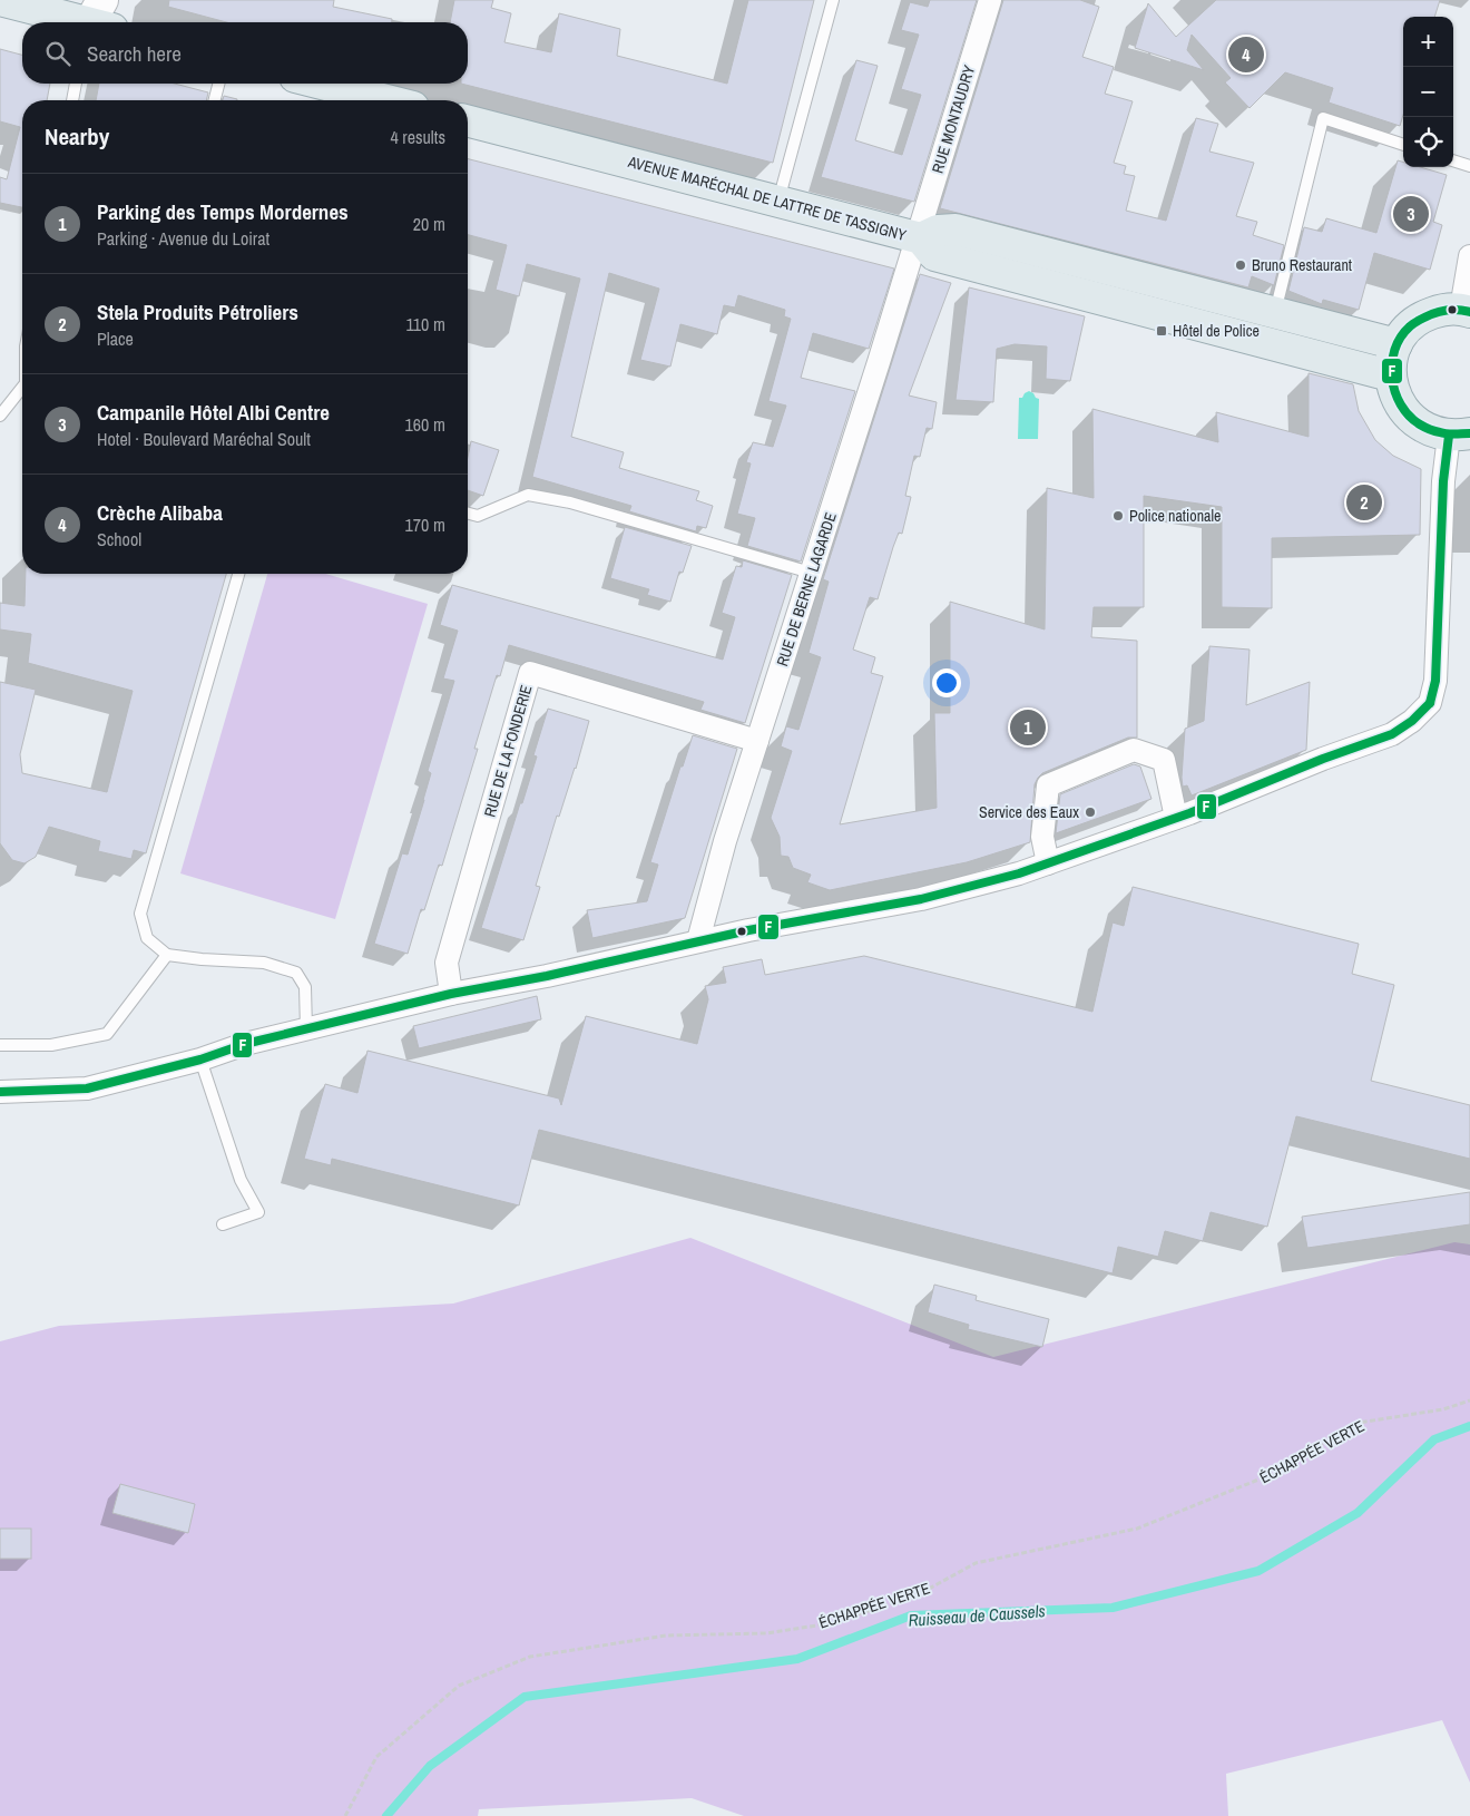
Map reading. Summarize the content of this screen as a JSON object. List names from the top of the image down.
{
  "streets": {
    "main road": ["AVENUE MARÉCHAL DE LATTRE DE TASSIGNY"],
    "street": ["RUE MONTAUDRY", "RUE DE BERNE LAGARDE", "RUE DE LA FONDERIE"],
    "path": ["ÉCHAPPÉE VERTE"]
  },
  "crossings": [
    ["RUE MONTAUDRY", "AVENUE MARÉCHAL DE LATTRE DE TASSIGNY"],
    ["RUE MONTAUDRY", "RUE DE BERNE LAGARDE"],
    ["AVENUE MARÉCHAL DE LATTRE DE TASSIGNY", "RUE DE BERNE LAGARDE"],
    ["RUE DE BERNE LAGARDE", "RUE DE LA FONDERIE"]
  ],
  "water": ["Ruisseau de Caussels"],
  "places": {
    "other": ["Bruno Restaurant", "Police nationale", "Service des Eaux"],
    "transit": ["Hôtel de Police"]
  },
  "lines": ["transit line F"],
  "page": {
    "map_buttons": ["+", "−"],
    "search": "Search here",
    "pins": [
      "4",
      "3",
      "2",
      "1"
    ],
    "heading": ["Nearby", "4 results"],
    "list": [
      {
        "mark": "1",
        "name": "Parking des Temps Mordernes",
        "note": "Parking · Avenue du Loirat",
        "value": "20 m"
      },
      {
        "mark": "2",
        "name": "Stela Produits Pétroliers",
        "note": "Place",
        "value": "110 m"
      },
      {
        "mark": "3",
        "name": "Campanile Hôtel Albi Centre",
        "note": "Hotel · Boulevard Maréchal Soult",
        "value": "160 m"
      },
      {
        "mark": "4",
        "name": "Crèche Alibaba",
        "note": "School",
        "value": "170 m"
      }
    ]
  }
}
